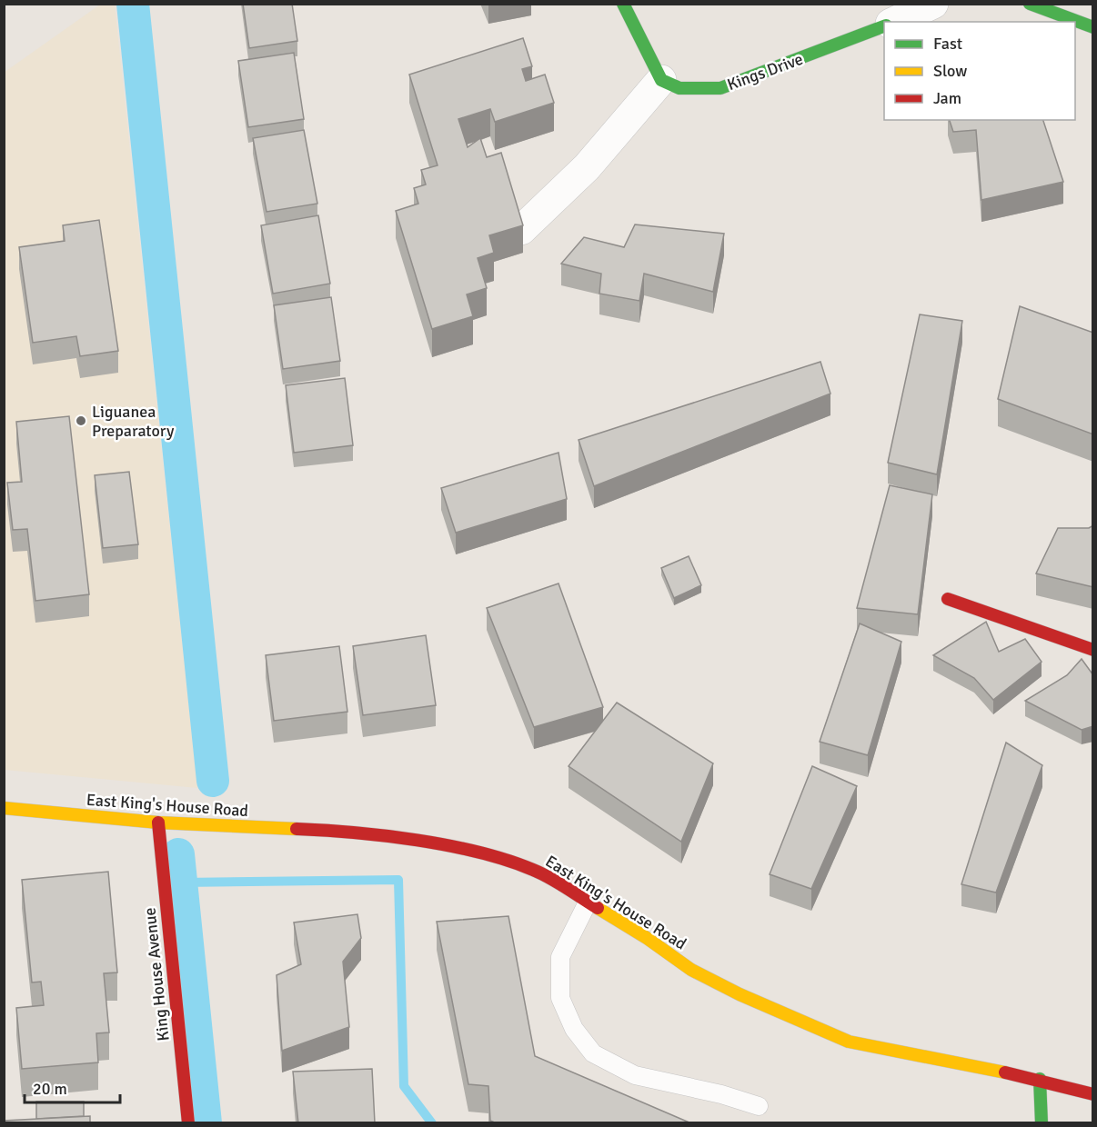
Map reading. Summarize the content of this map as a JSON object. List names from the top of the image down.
{
  "streets": {
    "main road": ["Kings Drive", "East King's House Road", "King House Avenue"]
  },
  "crossings": [
    ["East King's House Road", "King House Avenue"]
  ],
  "places": ["Liguanea Preparatory"],
  "legend": ["Fast", "Slow", "Jam"],
  "scale_bar": "20 m"
}
